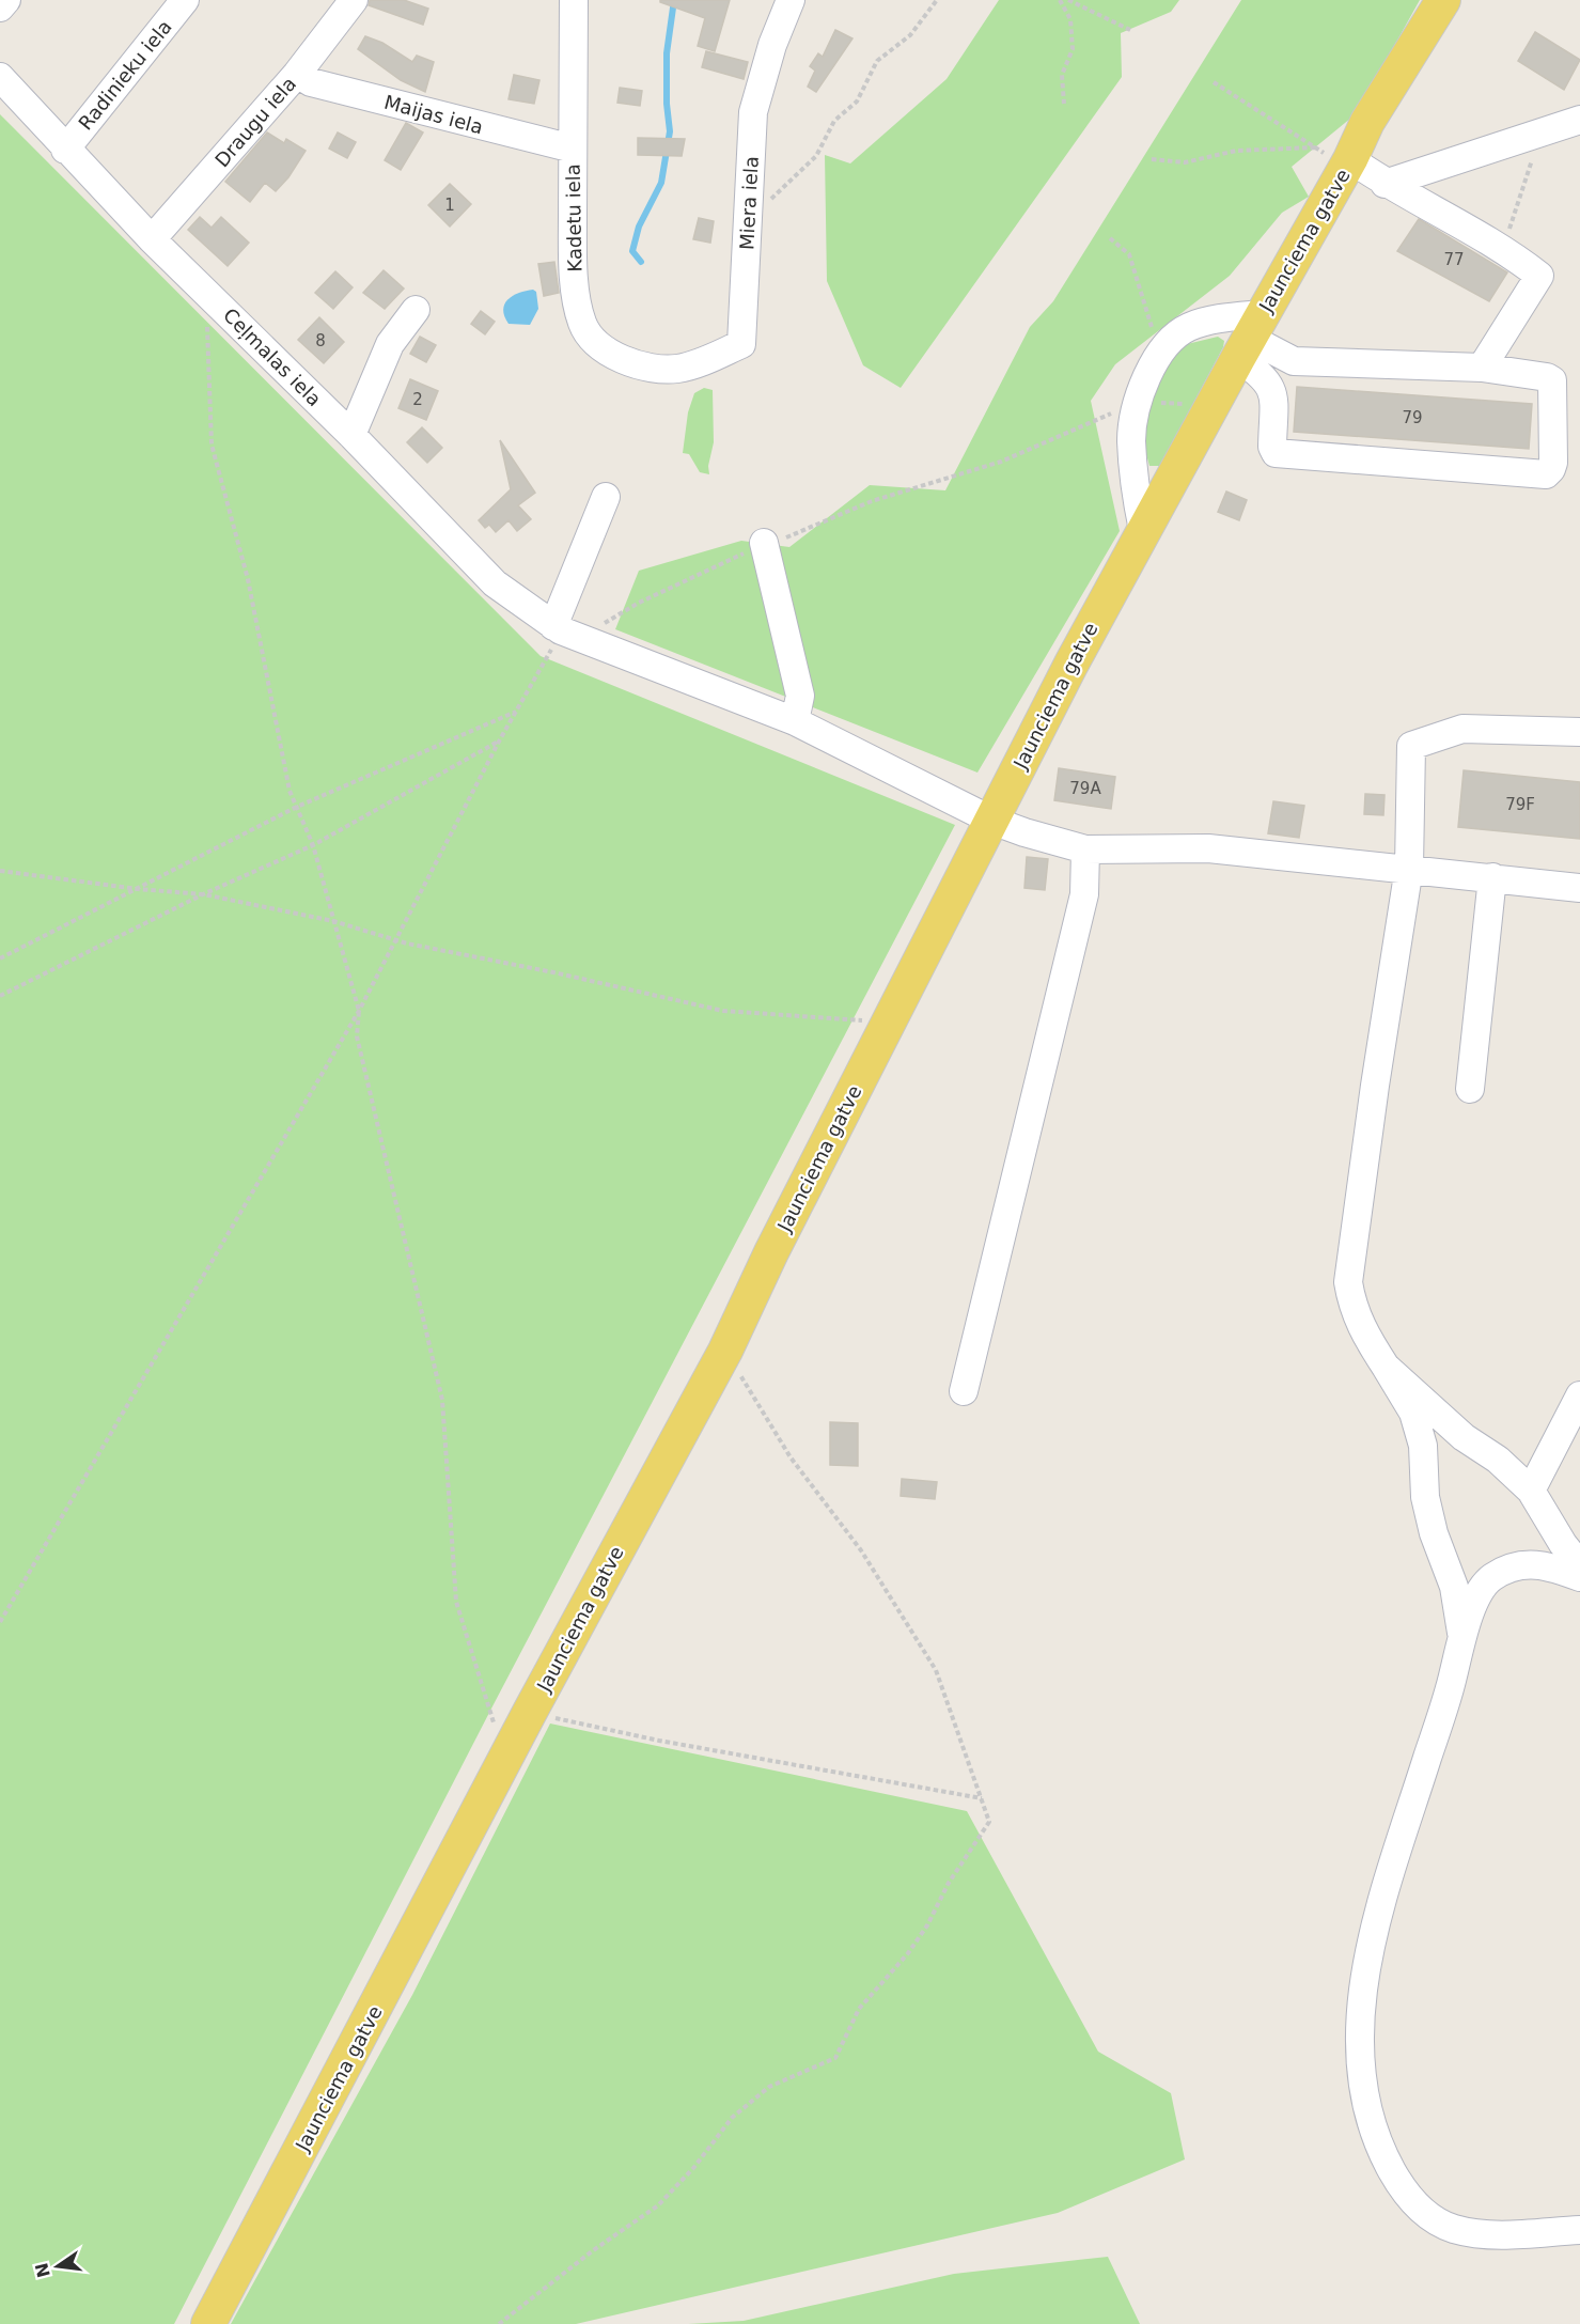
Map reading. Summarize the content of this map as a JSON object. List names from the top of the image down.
{
  "streets": {
    "main road": ["Jaunciema gatve"],
    "street": [
      "Radinieku iela",
      "Maijas iela",
      "Draugu iela",
      "Miera iela",
      "Kadetu iela",
      "Ceļmalas iela"
    ]
  },
  "crossings": [
    ["Radinieku iela", "Ceļmalas iela"],
    ["Maijas iela", "Draugu iela"],
    ["Maijas iela", "Kadetu iela"],
    ["Draugu iela", "Ceļmalas iela"],
    ["Miera iela", "Kadetu iela"],
    ["Jaunciema gatve", "Ceļmalas iela"]
  ],
  "house_numbers": [
    "1",
    "77",
    "8",
    "2",
    "79",
    "79A",
    "79F"
  ],
  "north": "left"
}
